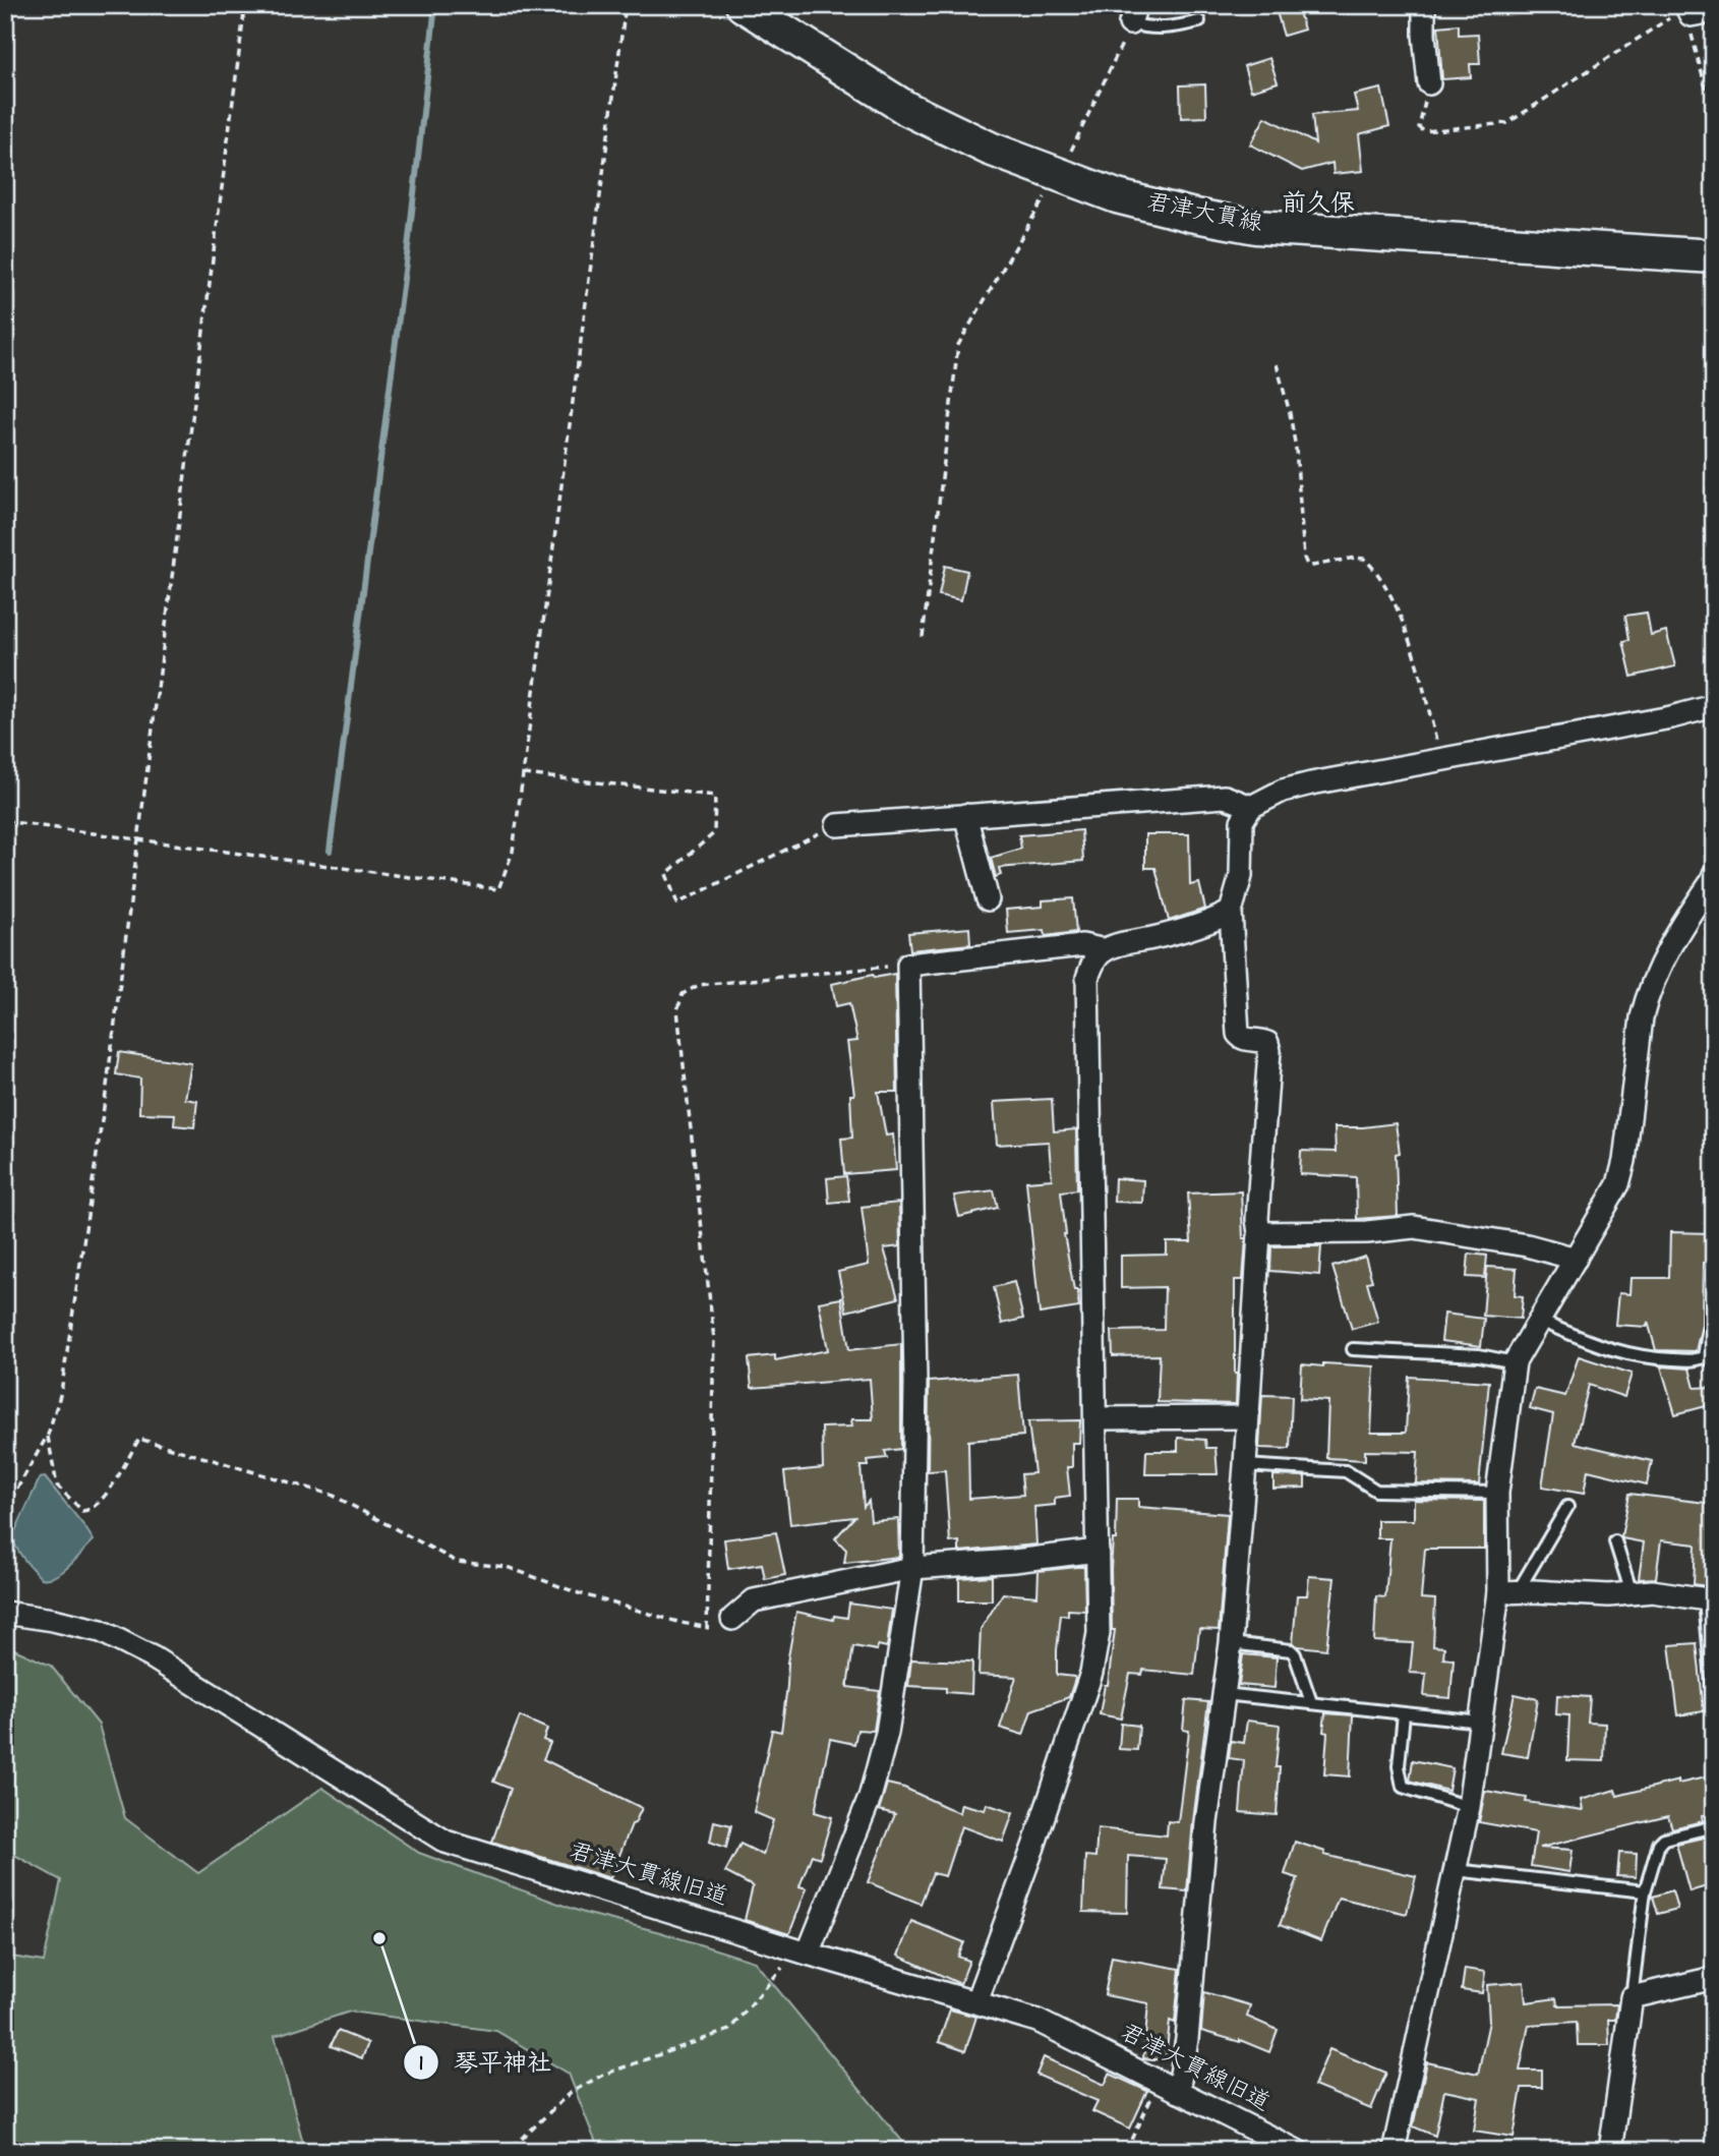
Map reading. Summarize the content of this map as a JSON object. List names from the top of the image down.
{
  "streets": {
    "main road": ["君津大貫線"],
    "street": ["君津大貫線旧道"]
  },
  "districts": ["前久保"],
  "places": ["琴平神社"]
}
